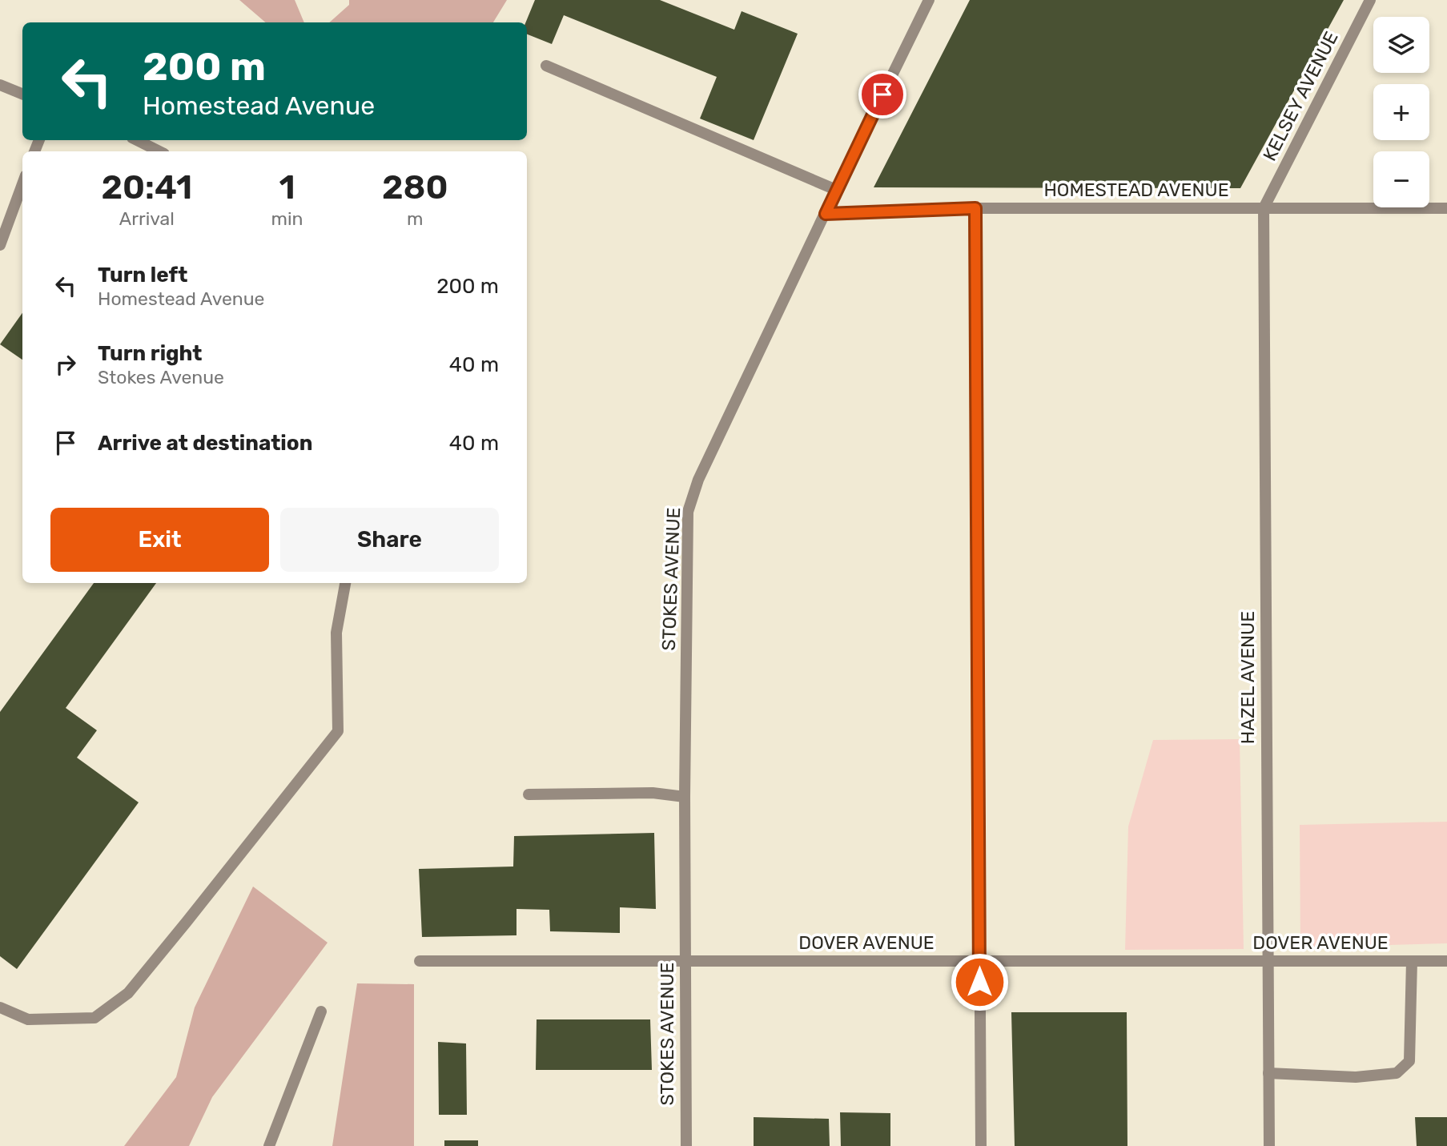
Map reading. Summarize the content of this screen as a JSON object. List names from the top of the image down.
{
  "streets": {
    "street": [
      "KELSEY AVENUE",
      "HOMESTEAD AVENUE",
      "STOKES AVENUE",
      "HAZEL AVENUE",
      "DOVER AVENUE"
    ]
  },
  "crossings": [
    ["KELSEY AVENUE", "HOMESTEAD AVENUE"],
    ["KELSEY AVENUE", "HAZEL AVENUE"],
    ["HOMESTEAD AVENUE", "STOKES AVENUE"],
    ["HOMESTEAD AVENUE", "HAZEL AVENUE"],
    ["STOKES AVENUE", "DOVER AVENUE"],
    ["HAZEL AVENUE", "DOVER AVENUE"]
  ],
  "page": {
    "map_buttons": ["+", "−"],
    "turn": ["200 m", "Homestead Avenue"],
    "eta": [
      "20:41",
      "Arrival",
      "1",
      "min",
      "280",
      "m"
    ],
    "list": [
      {
        "name": "Turn left",
        "note": "Homestead Avenue",
        "value": "200 m"
      },
      {
        "name": "Turn right",
        "note": "Stokes Avenue",
        "value": "40 m"
      },
      {
        "name": "Arrive at destination",
        "value": "40 m"
      }
    ],
    "buttons": ["Exit", "Share"]
  }
}
